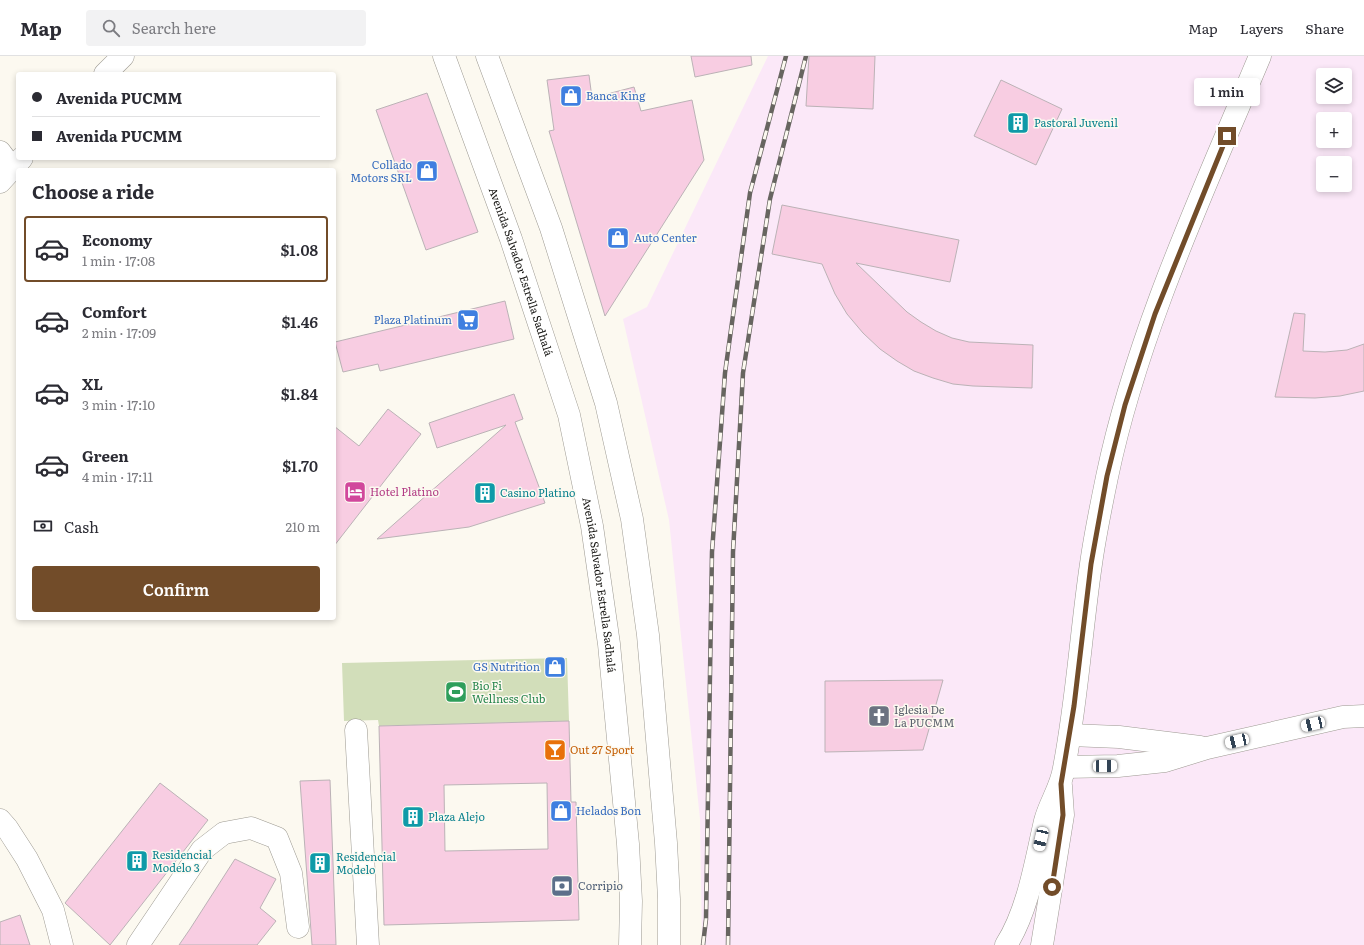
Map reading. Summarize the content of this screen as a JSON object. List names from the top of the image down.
{
  "streets": {
    "street": ["Avenida Salvador Estrella Sadhalá"]
  },
  "places": {
    "shop": [
      "Banca King",
      "Collado Motors SRL",
      "Auto Center",
      "GS Nutrition",
      "Helados Bon"
    ],
    "building": [
      "Pastoral Juvenil",
      "Casino Platino",
      "Plaza Alejo",
      "Residencial Modelo 3",
      "Residencial Modelo"
    ],
    "supermarket": ["Plaza Platinum"],
    "hotel": ["Hotel Platino"],
    "sports": ["Bio Fi Wellness Club"],
    "church": ["Iglesia De La PUCMM"],
    "bar": ["Out 27 Sport"],
    "bank": ["Corripio"]
  },
  "page": {
    "header": "Map",
    "search": "Search here",
    "nav": ["Map", "Layers", "Share"],
    "map_buttons": ["+", "−"],
    "banner": ["Avenida PUCMM", "Avenida PUCMM"],
    "bubble": "1 min",
    "heading": "Choose a ride",
    "list": [
      {
        "name": "Economy",
        "note": "1 min · 17:08",
        "value": "$1.08"
      },
      {
        "name": "Comfort",
        "note": "2 min · 17:09",
        "value": "$1.46"
      },
      {
        "name": "XL",
        "note": "3 min · 17:10",
        "value": "$1.84"
      },
      {
        "name": "Green",
        "note": "4 min · 17:11",
        "value": "$1.70"
      }
    ],
    "pay": ["Cash", "210 m"],
    "buttons": "Confirm"
  }
}
